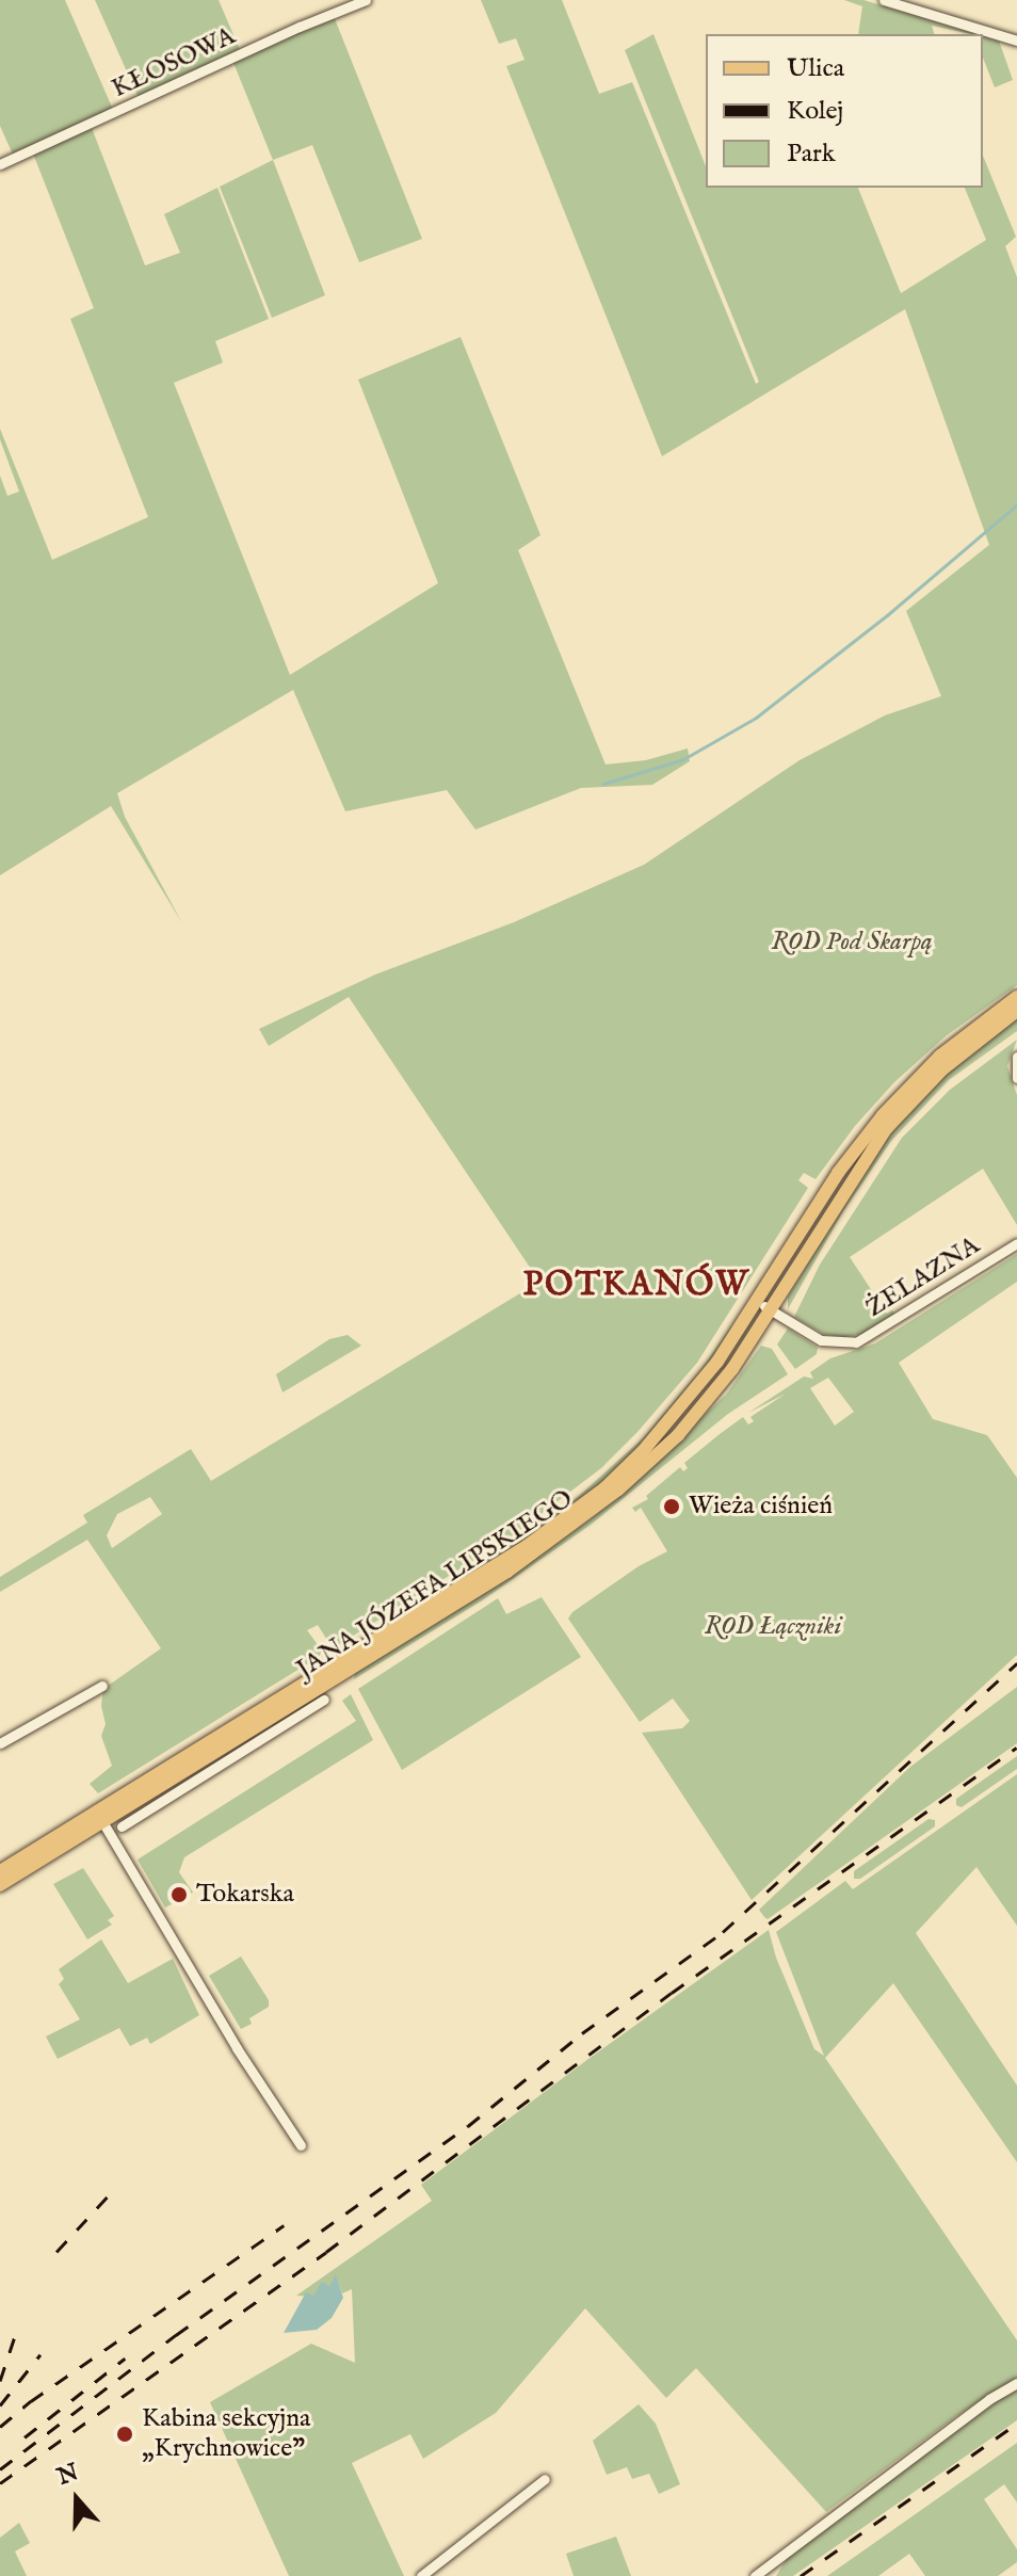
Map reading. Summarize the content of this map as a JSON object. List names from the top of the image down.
{
  "streets": {
    "main road": ["JANA JÓZEFA LIPSKIEGO"],
    "street": ["KŁOSOWA", "ŻELAZNA"]
  },
  "crossings": [
    ["ŻELAZNA", "JANA JÓZEFA LIPSKIEGO"]
  ],
  "districts": ["POTKANÓW"],
  "parks": ["ROD Pod Skarpą", "ROD Łączniki"],
  "places": ["Wieża ciśnień", "Tokarska", "Kabina sekcyjna „Krychnowice”"],
  "legend": ["Ulica", "Kolej", "Park"],
  "north": "top"
}
